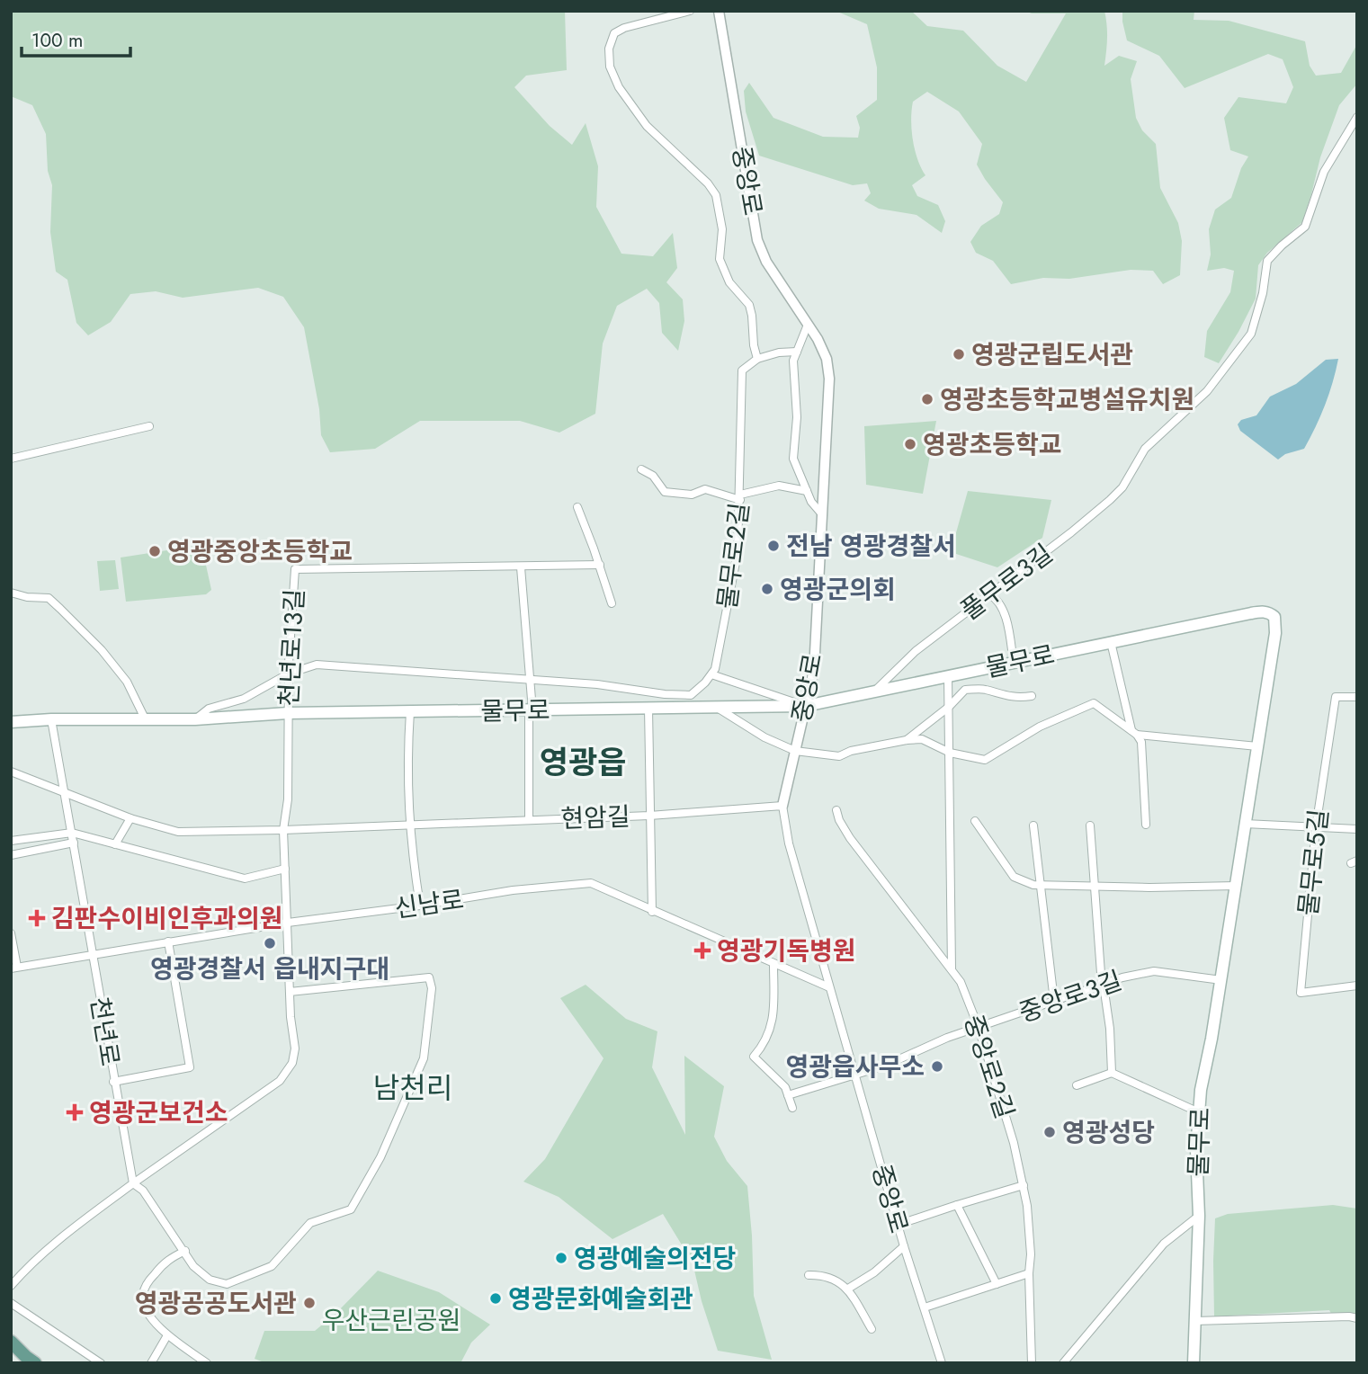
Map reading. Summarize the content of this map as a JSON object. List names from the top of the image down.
{
  "streets": {
    "main road": ["물무로"],
    "street": [
      "중앙로",
      "물무로2길",
      "풀무로3길",
      "천년로13길",
      "현암길",
      "물무로5길",
      "신남로",
      "중앙로3길",
      "천년로",
      "중앙로2길"
    ]
  },
  "crossings": [
    ["중앙로", "물무로"],
    ["중앙로", "현암길"],
    ["중앙로", "신남로"],
    ["중앙로", "중앙로3길"],
    ["풀무로3길", "물무로"],
    ["천년로13길", "물무로"],
    ["천년로13길", "현암길"],
    ["천년로13길", "신남로"],
    ["천년로13길", "천년로"],
    ["물무로", "중앙로3길"],
    ["물무로", "천년로"],
    ["현암길", "천년로"],
    ["신남로", "천년로"],
    ["중앙로3길", "중앙로2길"]
  ],
  "districts": ["영광읍", "남천리"],
  "parks": ["우산근린공원"],
  "places": {
    "other": [
      "영광군립도서관",
      "영광초등학교병설유치원",
      "영광초등학교",
      "전남 영광경찰서",
      "영광중앙초등학교",
      "영광군의회",
      "영광경찰서 읍내지구대",
      "영광읍사무소",
      "영광성당",
      "영광예술의전당",
      "영광문화예술회관",
      "영광공공도서관"
    ],
    "health": ["김판수이비인후과의원", "영광기독병원", "영광군보건소"]
  },
  "scale_bar": "100 m"
}
